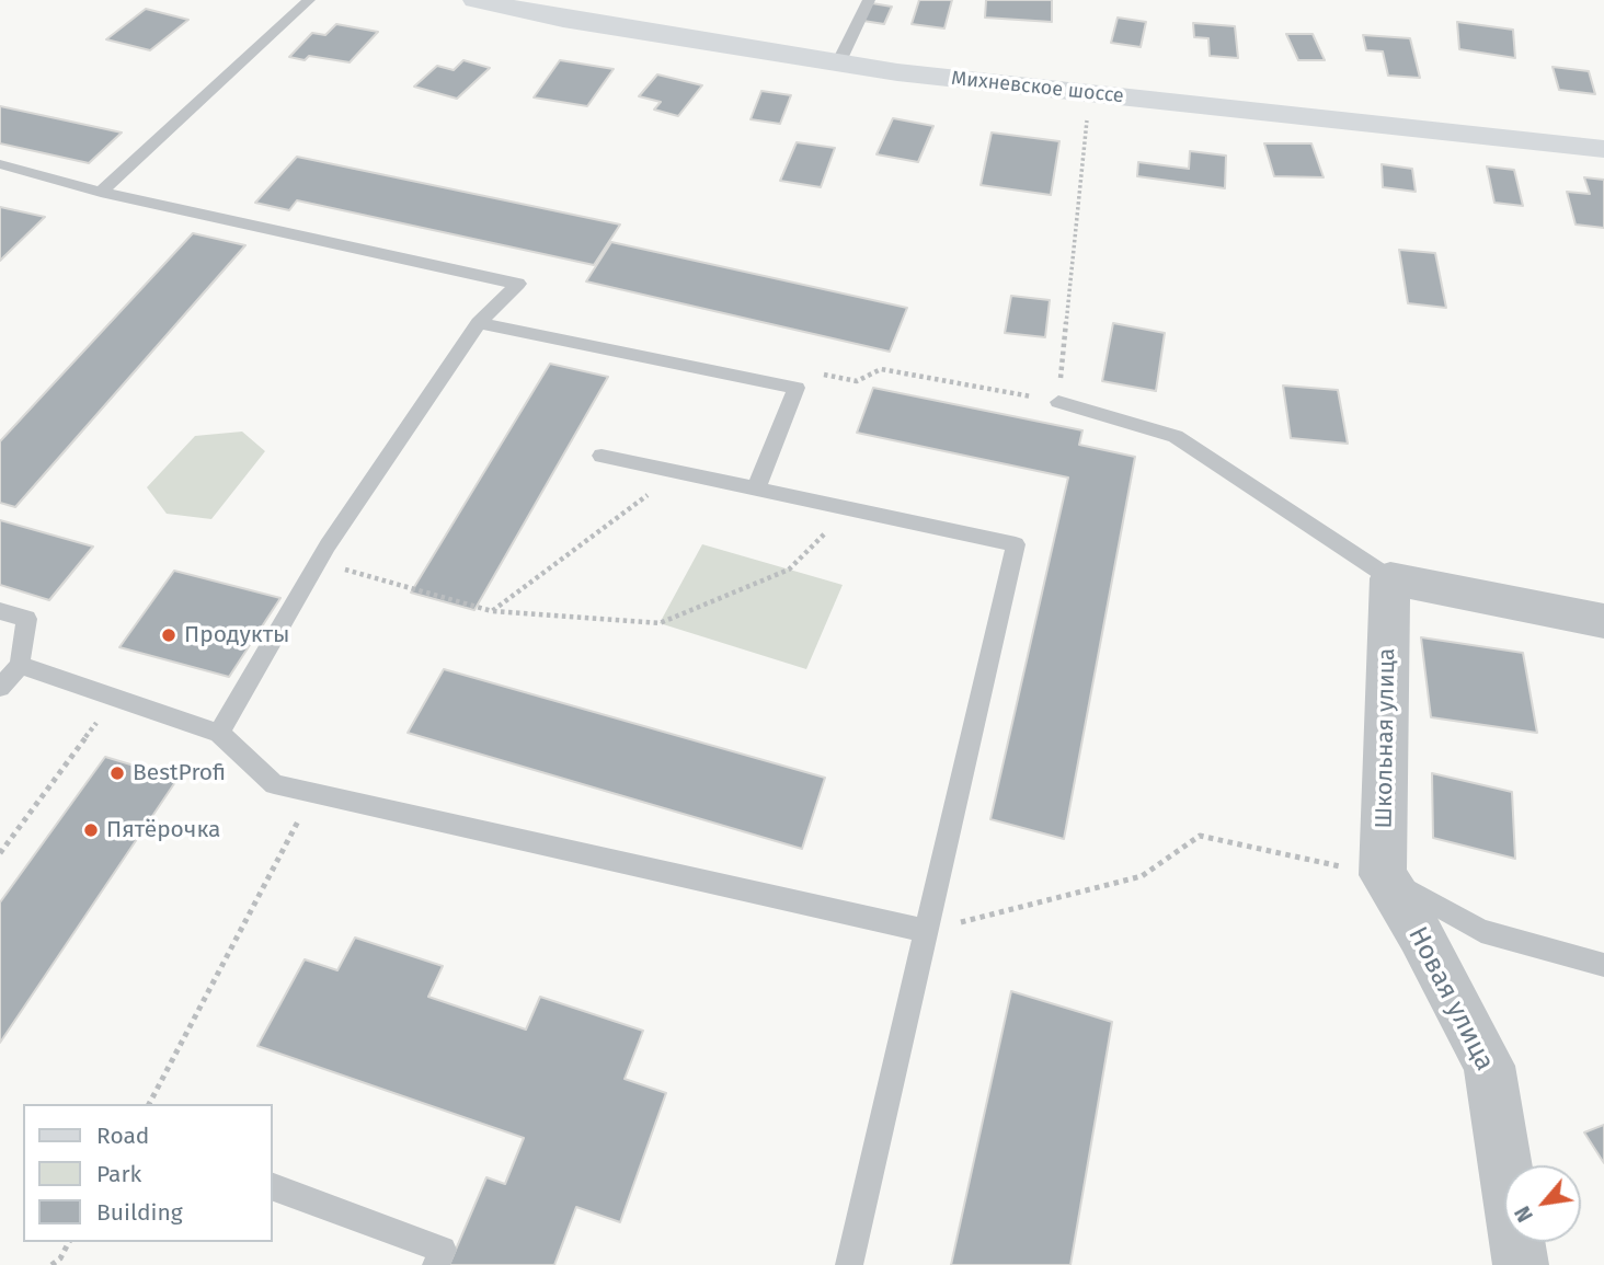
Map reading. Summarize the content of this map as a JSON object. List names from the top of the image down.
{
  "streets": {
    "street": ["Михневское шоссе", "Школьная улица", "Новая улица"]
  },
  "crossings": [
    ["Школьная улица", "Новая улица"]
  ],
  "places": ["Продукты", "BestProfi", "Пятёрочка"],
  "legend": ["Road", "Park", "Building"],
  "north": "bottom left"
}
